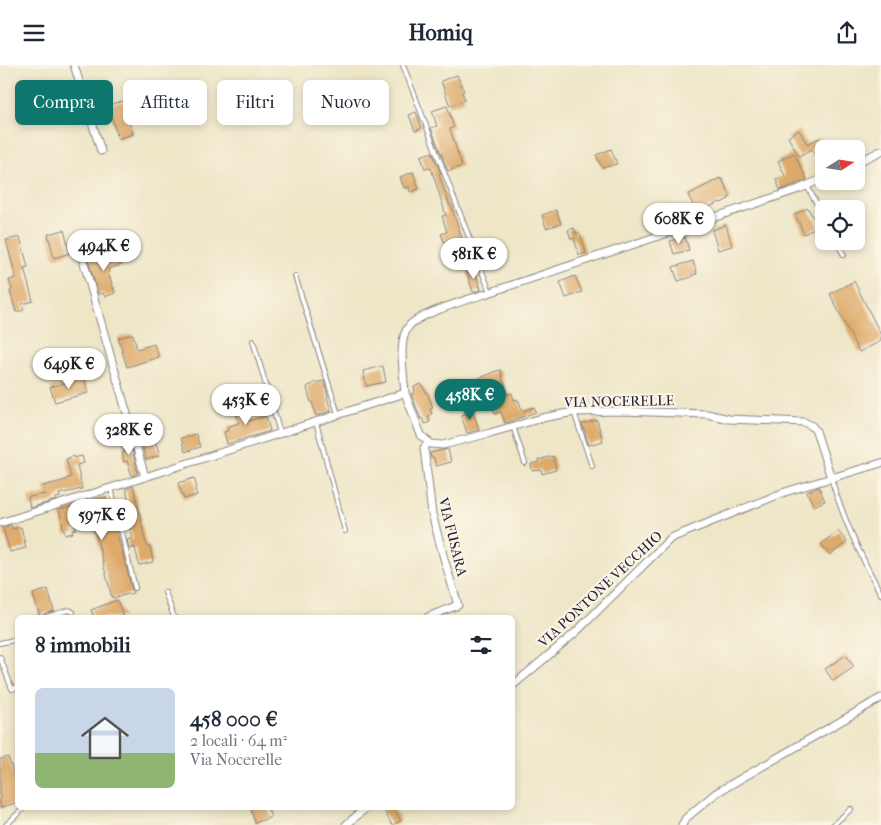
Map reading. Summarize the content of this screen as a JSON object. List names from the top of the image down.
{
  "streets": {
    "street": ["VIA NOCERELLE", "VIA FUSARA", "VIA PONTONE VECCHIO"]
  },
  "crossings": [
    ["VIA NOCERELLE", "VIA FUSARA"],
    ["VIA NOCERELLE", "VIA PONTONE VECCHIO"]
  ],
  "north": "right",
  "page": {
    "header": "Homiq",
    "chip": [
      "Compra",
      "Affitta",
      "Filtri",
      "Nuovo"
    ],
    "price": [
      "608K €",
      "494K €",
      "581K €",
      "649K €",
      "458K €",
      "453K €",
      "328K €",
      "597K €"
    ],
    "heading": "8 immobili",
    "list": [
      {
        "name": "458 000 €",
        "note": "2 locali · 64 m² · Via Nocerelle"
      }
    ]
  }
}
